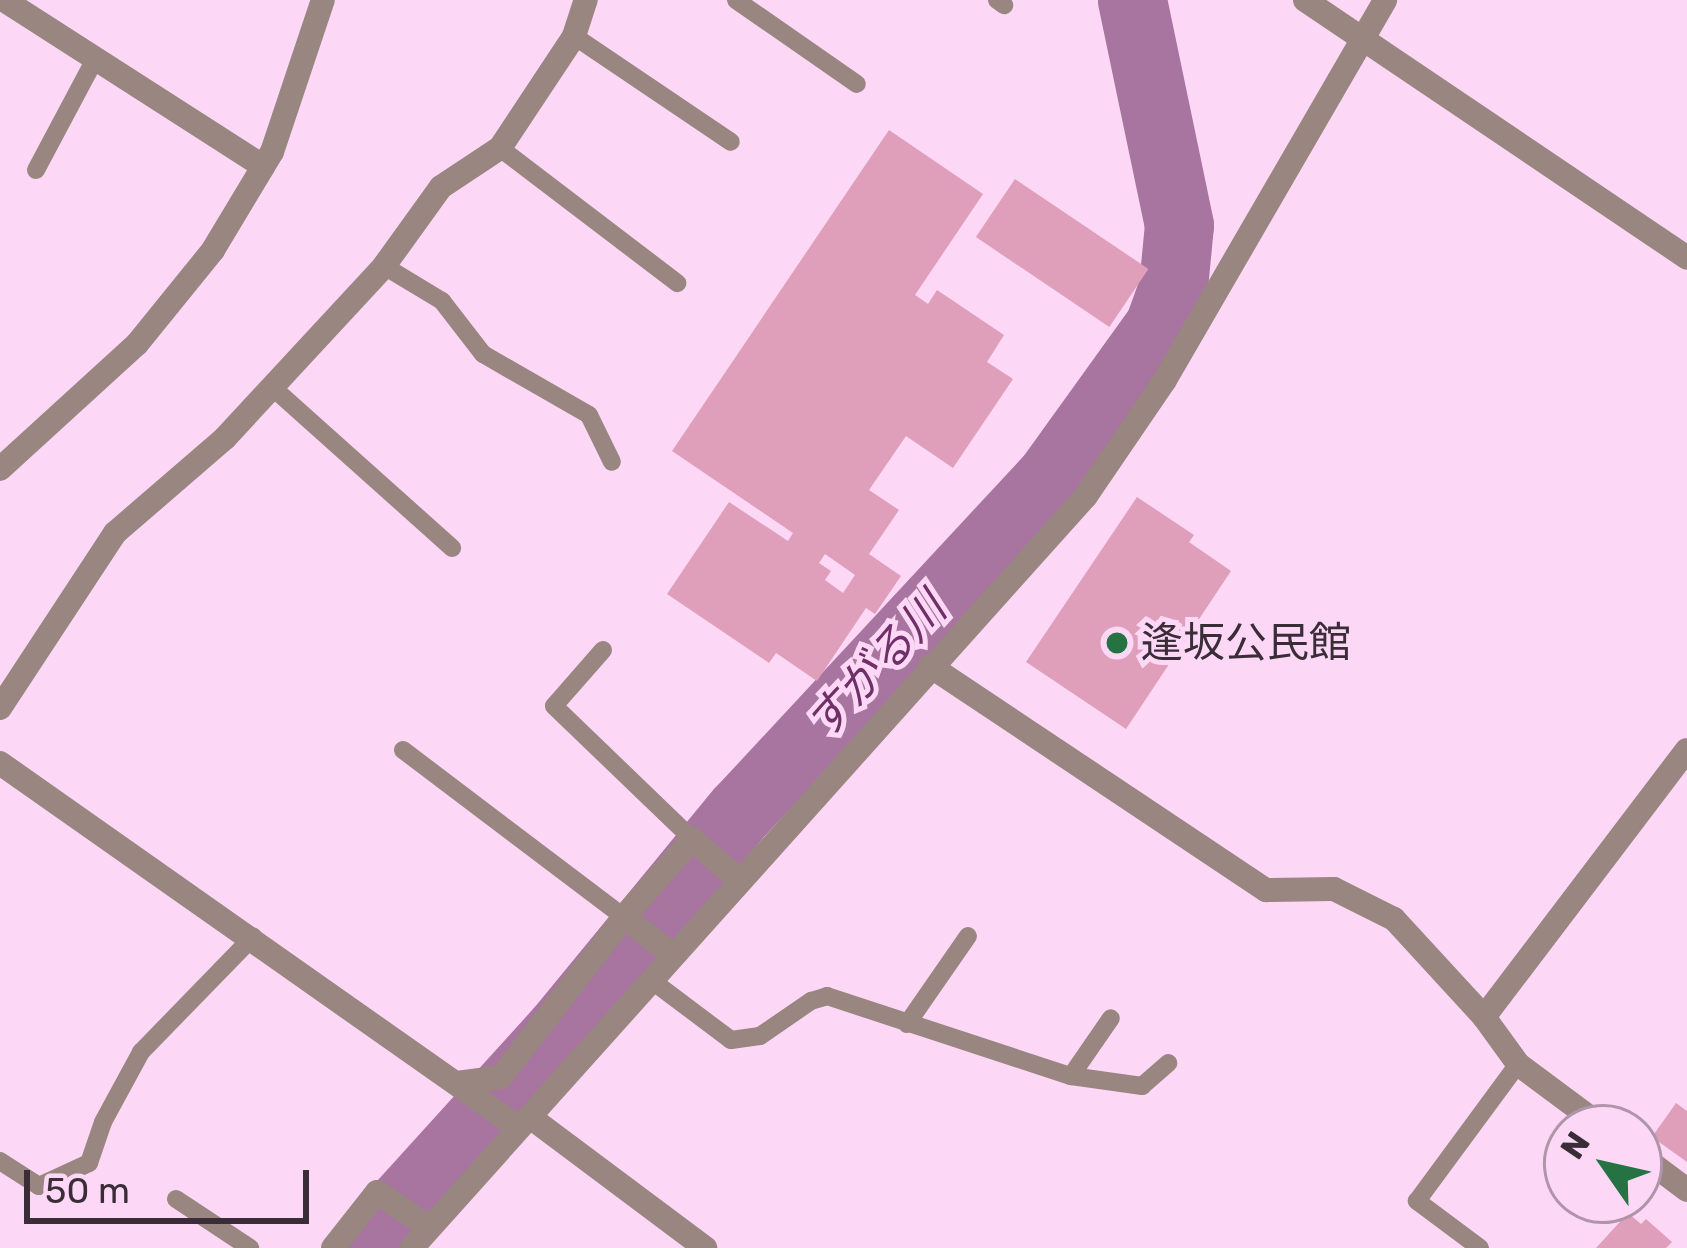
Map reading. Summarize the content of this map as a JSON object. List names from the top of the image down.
{
  "water": ["すがる川"],
  "places": ["逢坂公民館"],
  "scale_bar": "50 m",
  "north": "top left"
}
